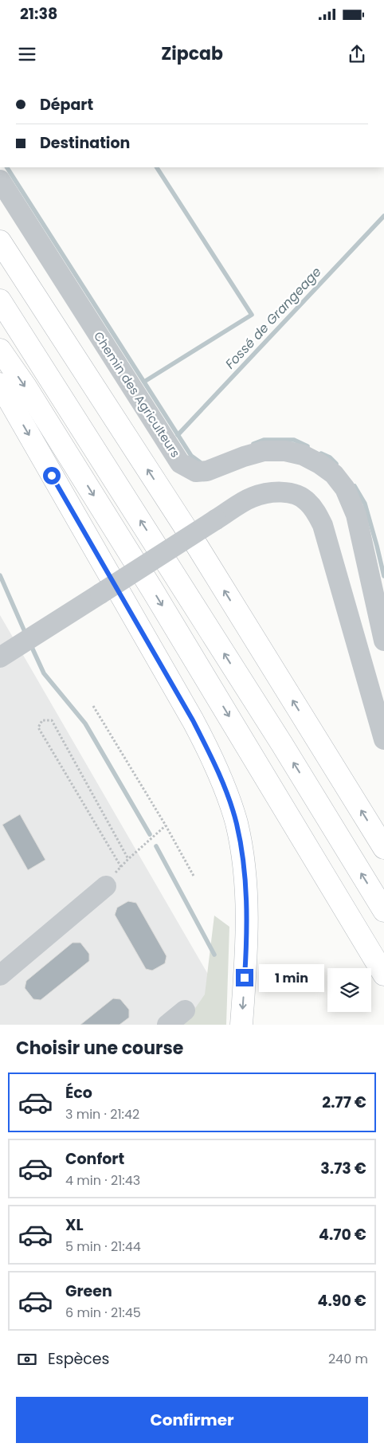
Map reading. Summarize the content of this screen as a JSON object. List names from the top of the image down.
{
  "streets": {
    "street": ["Chemin des Agriculteurs"]
  },
  "water": ["Fossé de Grangeage"],
  "page": {
    "status": "21:38",
    "header": "Zipcab",
    "banner": ["Départ", "Destination"],
    "bubble": "1 min",
    "heading": "Choisir une course",
    "list": [
      {
        "name": "Éco",
        "note": "3 min · 21:42",
        "value": "2.77 €"
      },
      {
        "name": "Confort",
        "note": "4 min · 21:43",
        "value": "3.73 €"
      },
      {
        "name": "XL",
        "note": "5 min · 21:44",
        "value": "4.70 €"
      },
      {
        "name": "Green",
        "note": "6 min · 21:45",
        "value": "4.90 €"
      }
    ],
    "pay": ["Espèces", "240 m"],
    "buttons": "Confirmer"
  }
}
